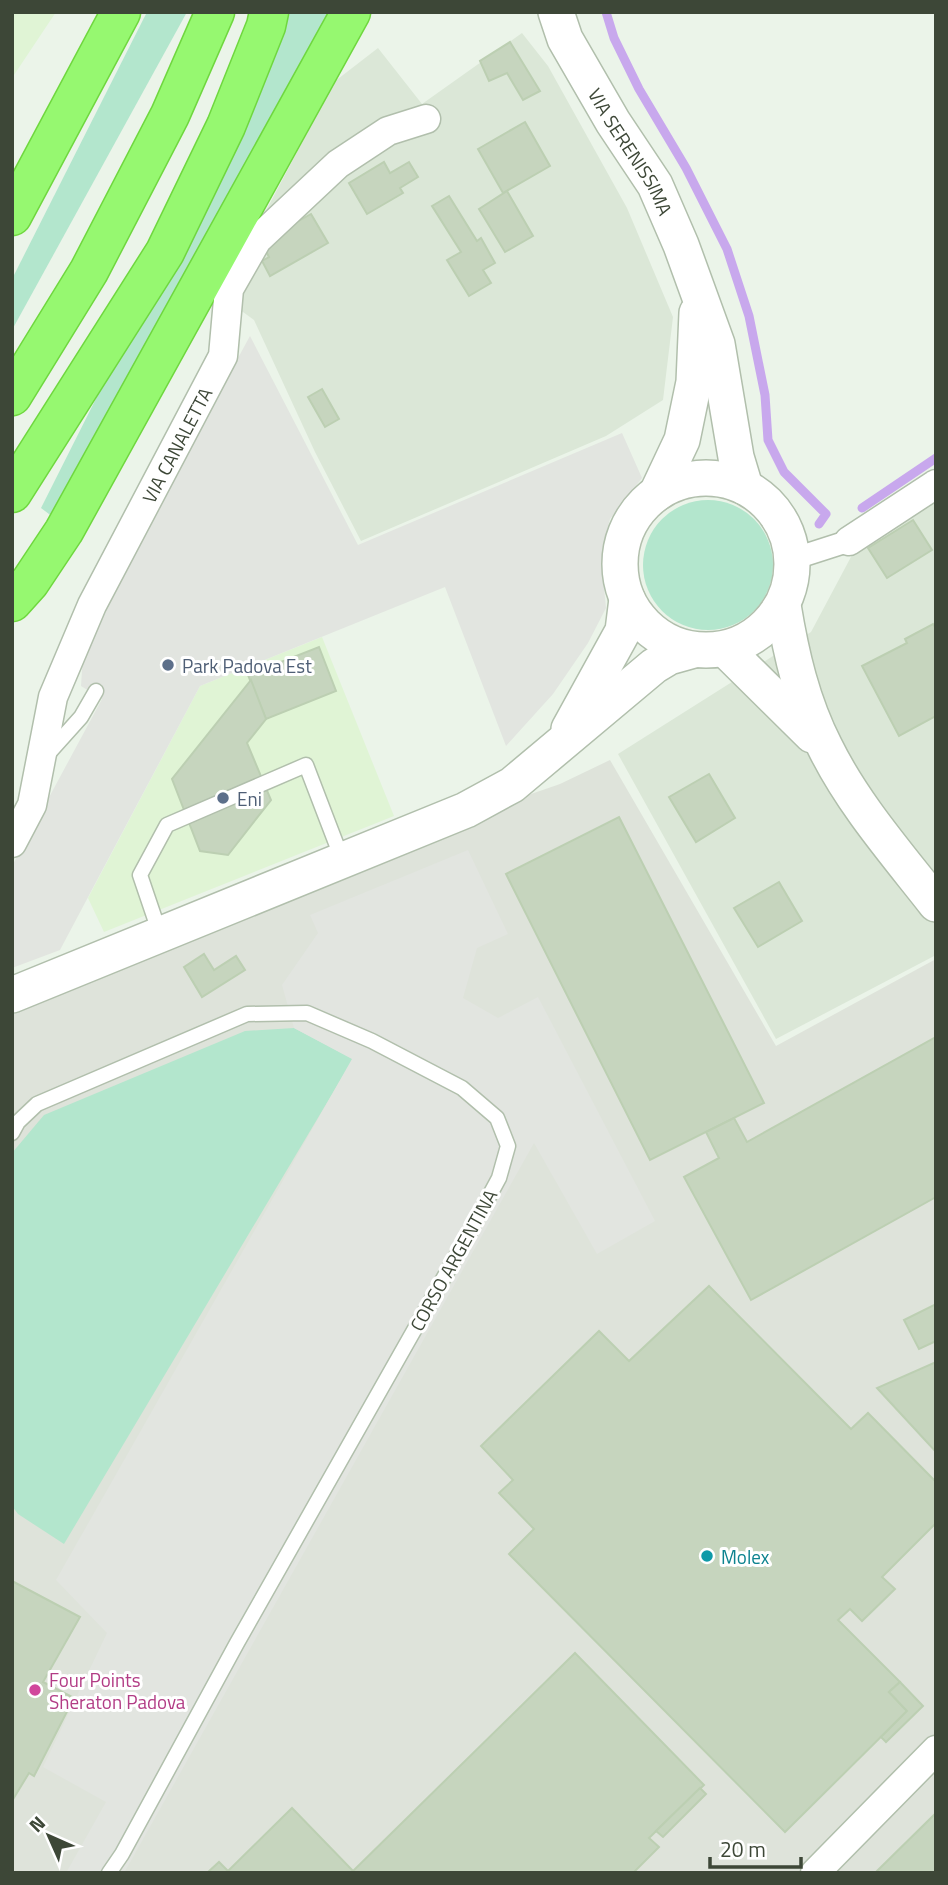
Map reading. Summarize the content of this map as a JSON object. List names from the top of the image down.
{
  "streets": {
    "street": ["VIA SERENISSIMA", "VIA CANALETTA"],
    "lane": ["CORSO ARGENTINA"]
  },
  "places": [
    "Park Padova Est",
    "Eni",
    "Molex",
    "Four Points Sheraton Padova"
  ],
  "scale_bar": "20 m",
  "north": "top left"
}
